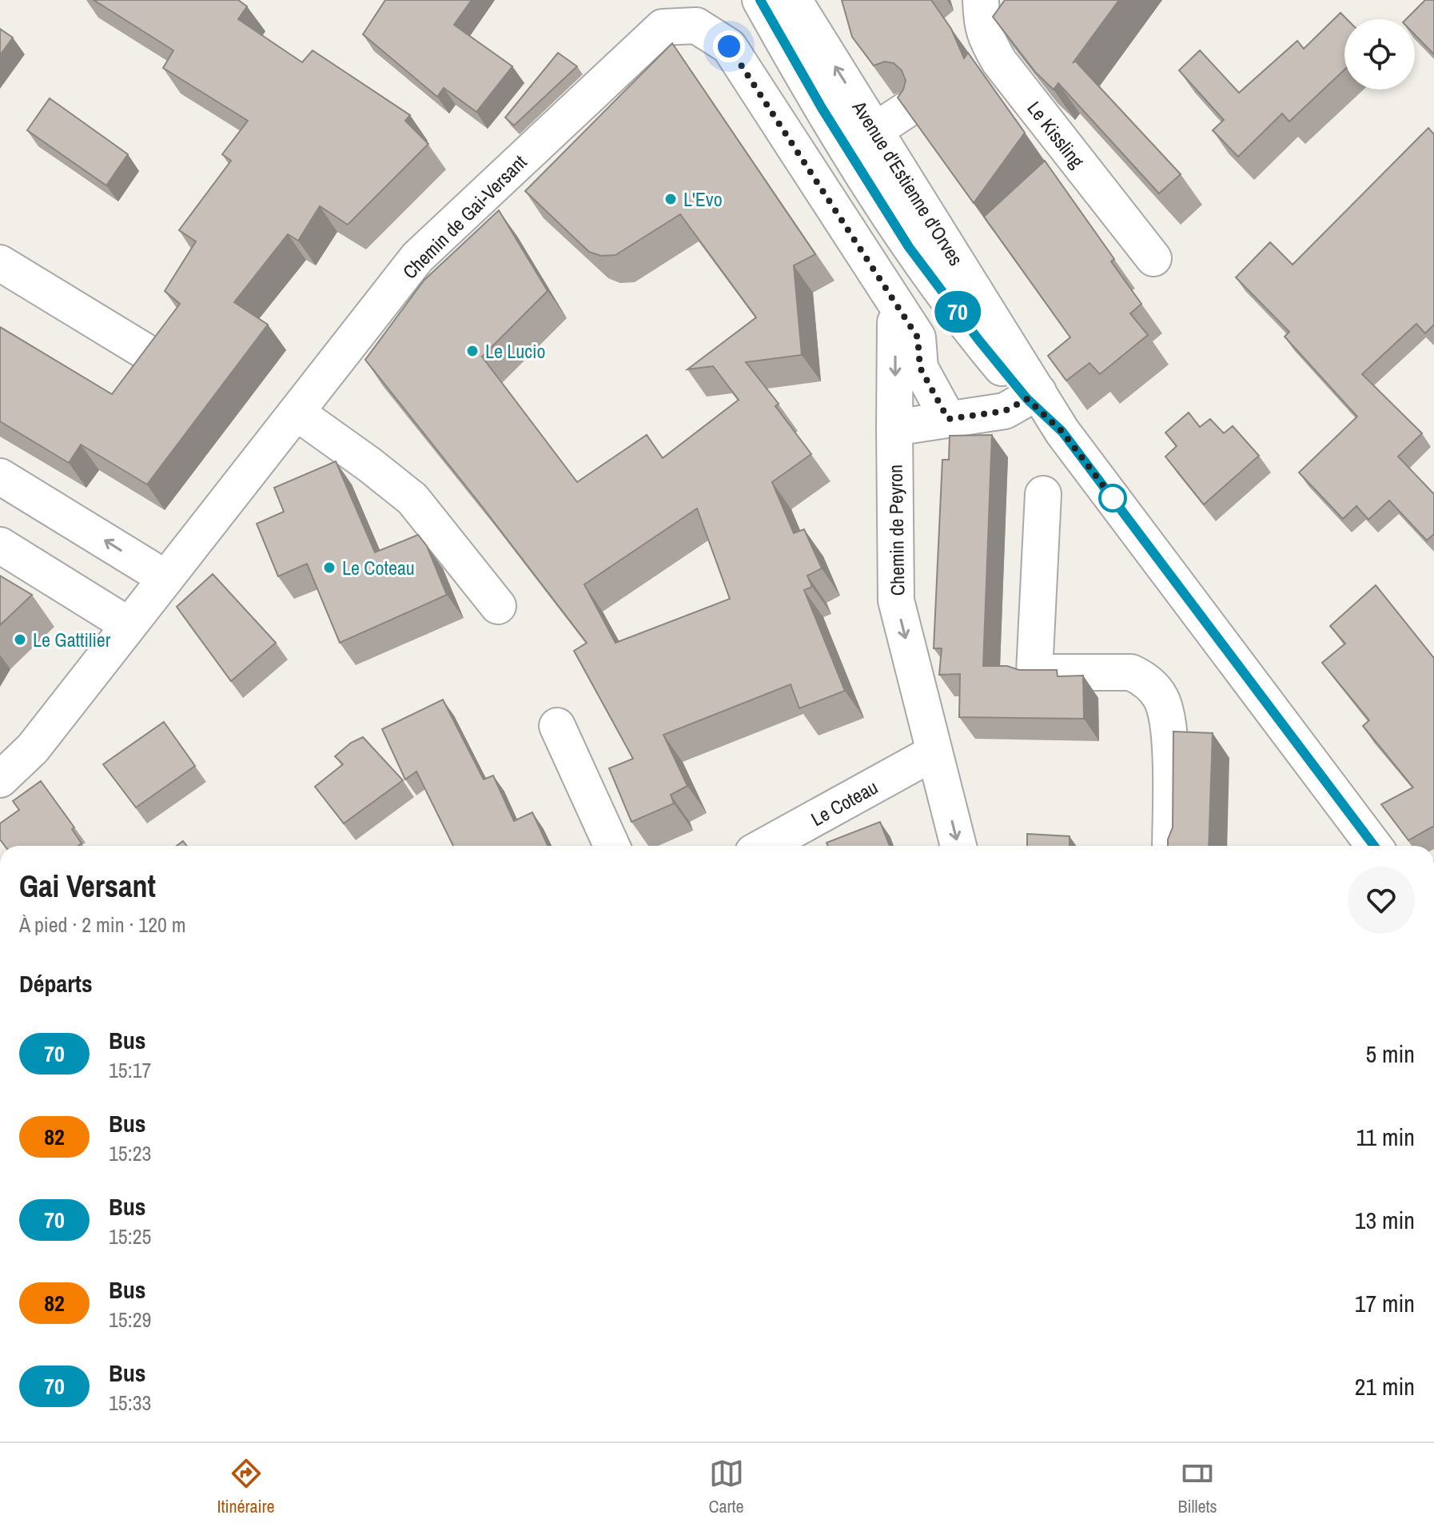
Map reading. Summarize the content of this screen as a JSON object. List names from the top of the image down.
{
  "streets": {
    "street": [
      "Le Kissling",
      "Avenue d'Estienne d'Orves",
      "Chemin de Gai-Versant",
      "Chemin de Peyron",
      "Le Coteau"
    ]
  },
  "crossings": [
    ["Chemin de Peyron", "Le Coteau"]
  ],
  "one_way": ["Chemin de Peyron"],
  "places": [
    "L'Evo",
    "Le Lucio",
    "Le Coteau",
    "Le Gattilier"
  ],
  "lines": ["bus line 70"],
  "page": {
    "on_map": "70",
    "heading": [
      ["Gai Versant", "À pied · 2 min · 120 m"],
      "Départs"
    ],
    "list": [
      {
        "mark": "70",
        "name": "Bus",
        "note": "15:17",
        "value": "5 min"
      },
      {
        "mark": "82",
        "name": "Bus",
        "note": "15:23",
        "value": "11 min"
      },
      {
        "mark": "70",
        "name": "Bus",
        "note": "15:25",
        "value": "13 min"
      },
      {
        "mark": "82",
        "name": "Bus",
        "note": "15:29",
        "value": "17 min"
      },
      {
        "mark": "70",
        "name": "Bus",
        "note": "15:33",
        "value": "21 min"
      }
    ],
    "tabs": ["Itinéraire", "Carte", "Billets"]
  }
}
